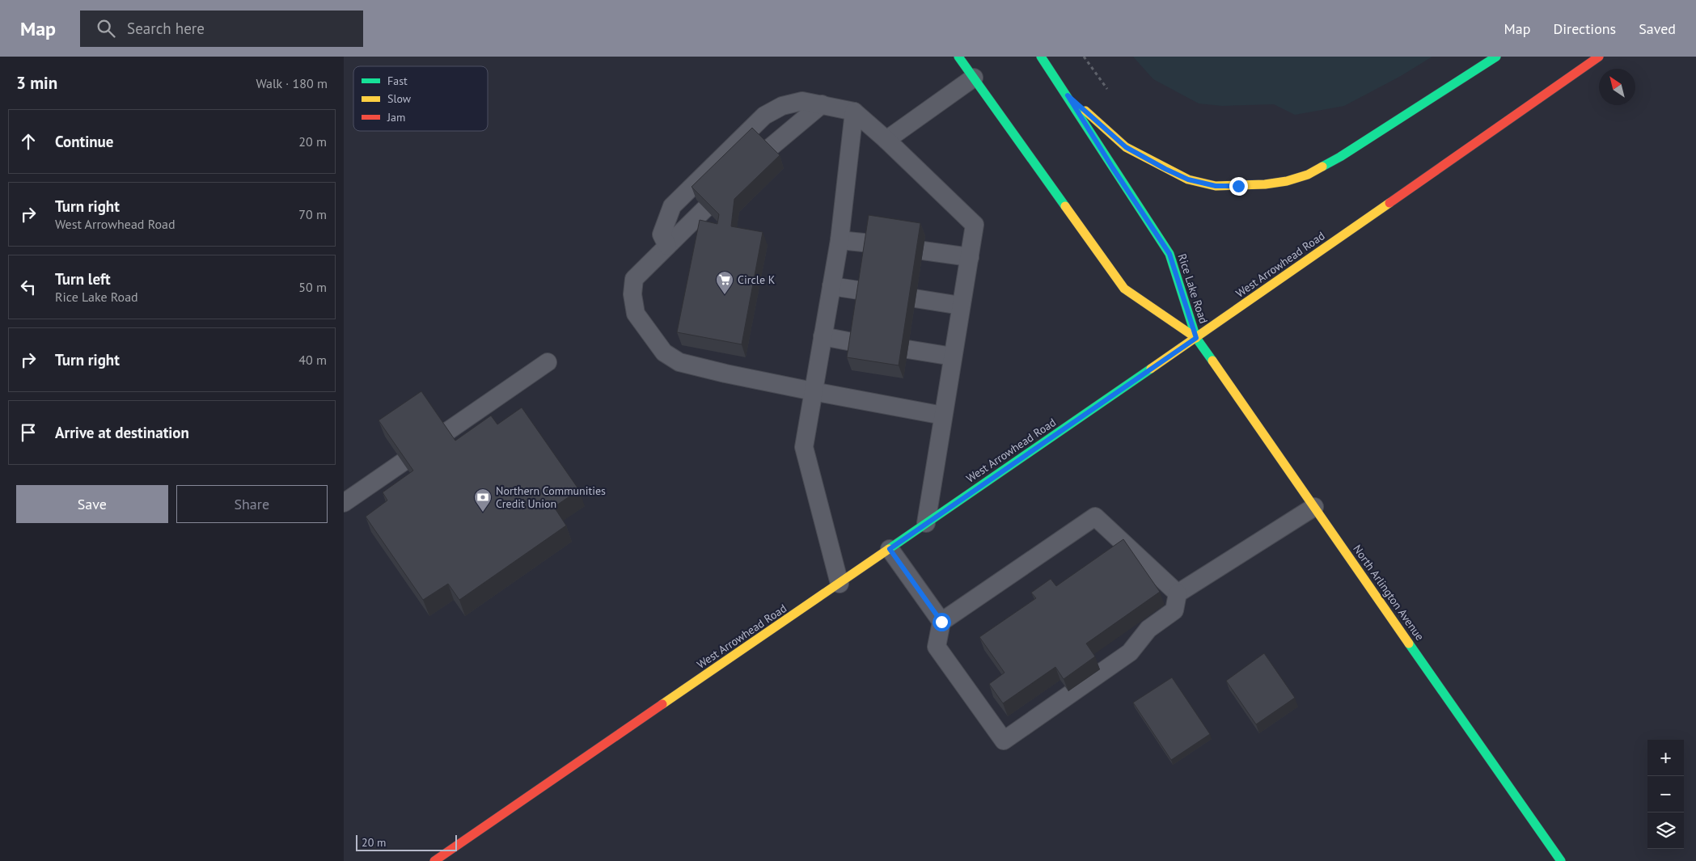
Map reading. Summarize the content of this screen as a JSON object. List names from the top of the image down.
{
  "streets": {
    "main road": ["West Arrowhead Road", "Rice Lake Road", "North Arlington Avenue"]
  },
  "crossings": [
    ["West Arrowhead Road", "Rice Lake Road"],
    ["West Arrowhead Road", "North Arlington Avenue"],
    ["Rice Lake Road", "North Arlington Avenue"]
  ],
  "places": {
    "supermarket": ["Circle K"],
    "bank": ["Northern Communities Credit Union"]
  },
  "legend": ["Fast", "Slow", "Jam"],
  "scale_bar": "20 m",
  "north": "top left",
  "page": {
    "header": "Map",
    "search": "Search here",
    "nav": ["Map", "Directions", "Saved"],
    "heading": ["3 min", "Walk · 180 m"],
    "list": [
      ["Continue", "20 m"],
      ["Turn right", "West Arrowhead Road", "70 m"],
      ["Turn left", "Rice Lake Road", "50 m"],
      ["Turn right", "40 m"],
      "Arrive at destination"
    ],
    "buttons": ["Save", "Share"],
    "map_buttons": ["+", "−"],
    "scale": "20 m"
  }
}
